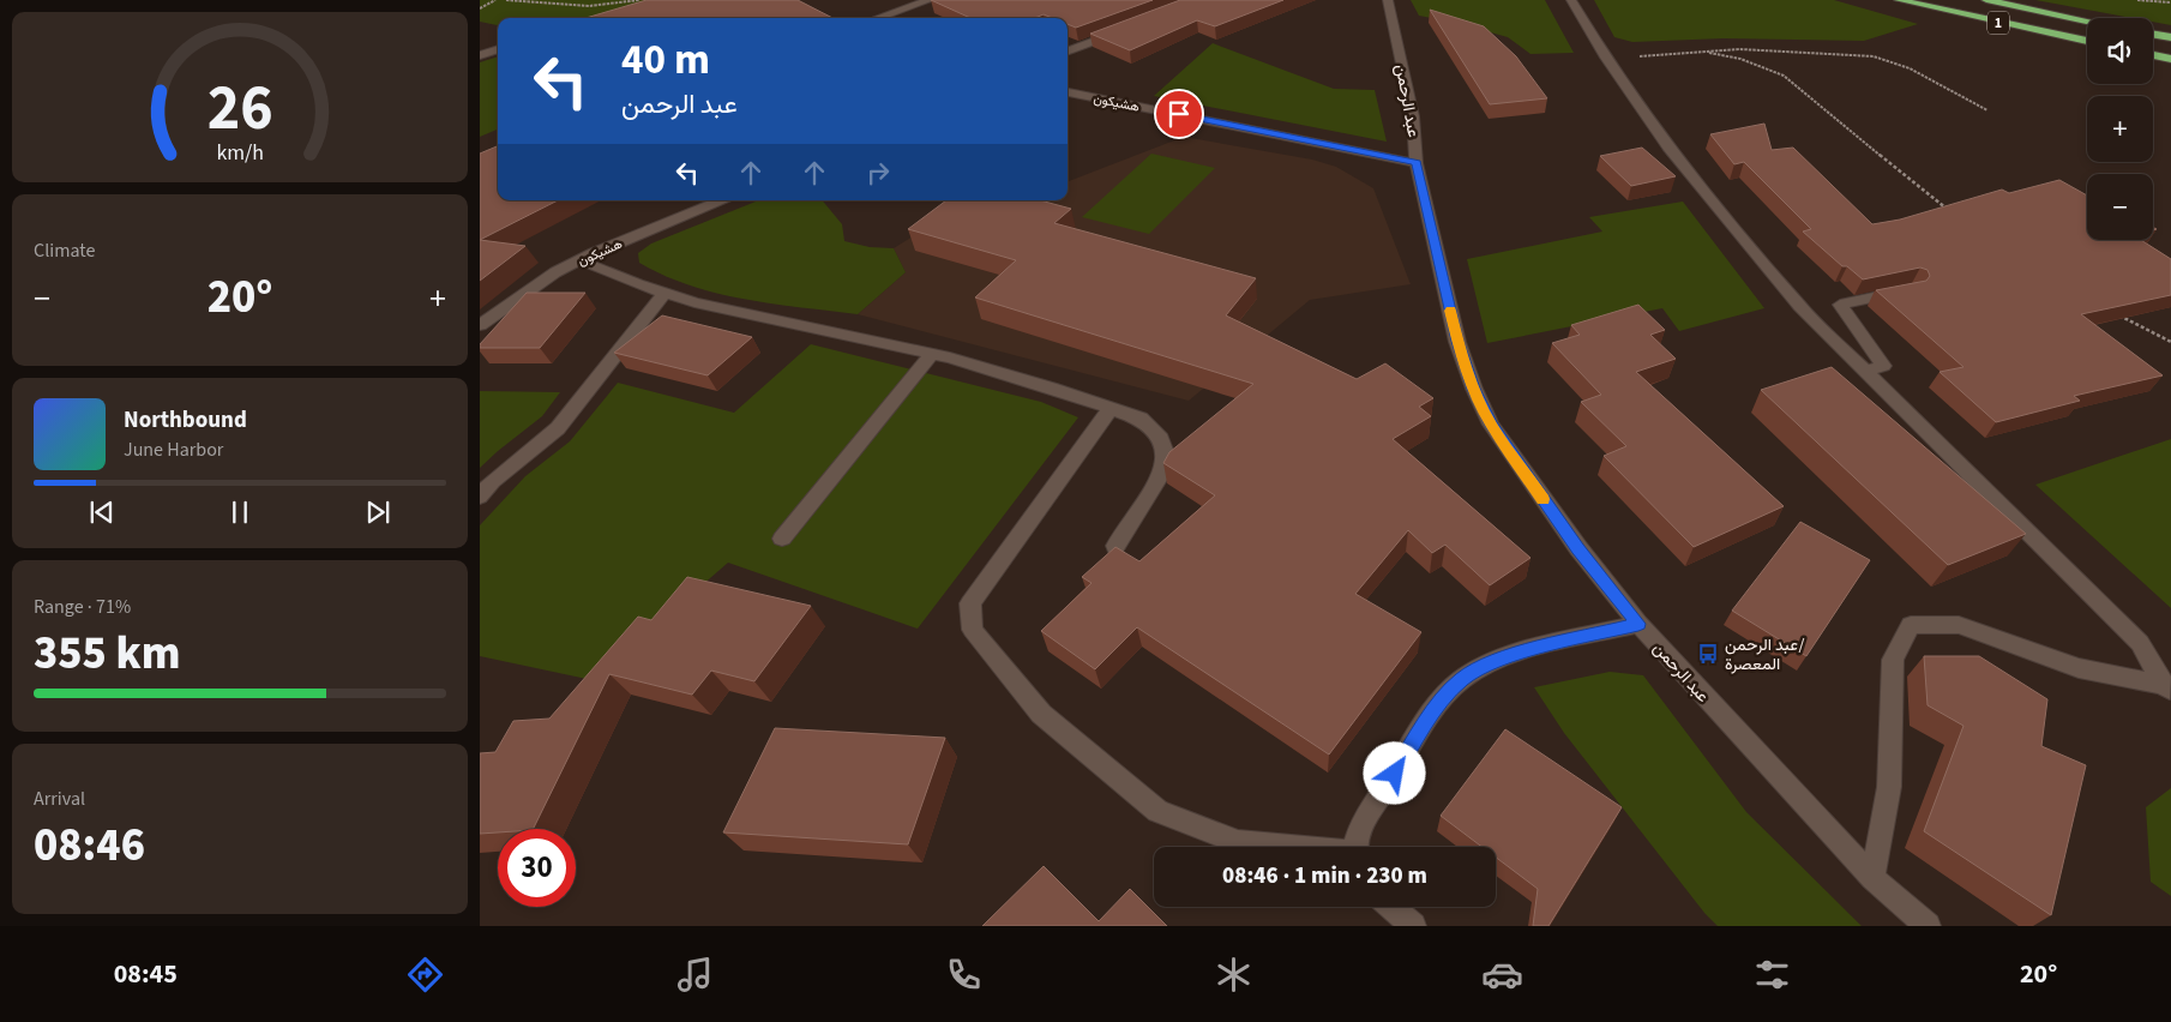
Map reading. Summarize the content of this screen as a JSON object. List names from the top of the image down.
{
  "streets": {
    "highway": ["1"],
    "street": ["عبد الرحمن", "هشيكون"]
  },
  "crossings": [
    ["عبد الرحمن", "هشيكون"]
  ],
  "places": {
    "bus stop": ["عبد الرحمن/ المعصرة"]
  },
  "page": {
    "map_buttons": ["+", "−"],
    "turn": ["40 m", "عبد الرحمن"],
    "tile": [
      "Climate",
      ["Range · 71%", "355 km"],
      ["Arrival", "08:46"]
    ],
    "heat": ["−", "20°", "+"],
    "song": ["Northbound", "June Harbor"],
    "limit": "30",
    "trip": "08:46 · 1 min · 230 m",
    "tabs": ["08:45", "20°"],
    "gauge": ["26", "km/h"]
  }
}
